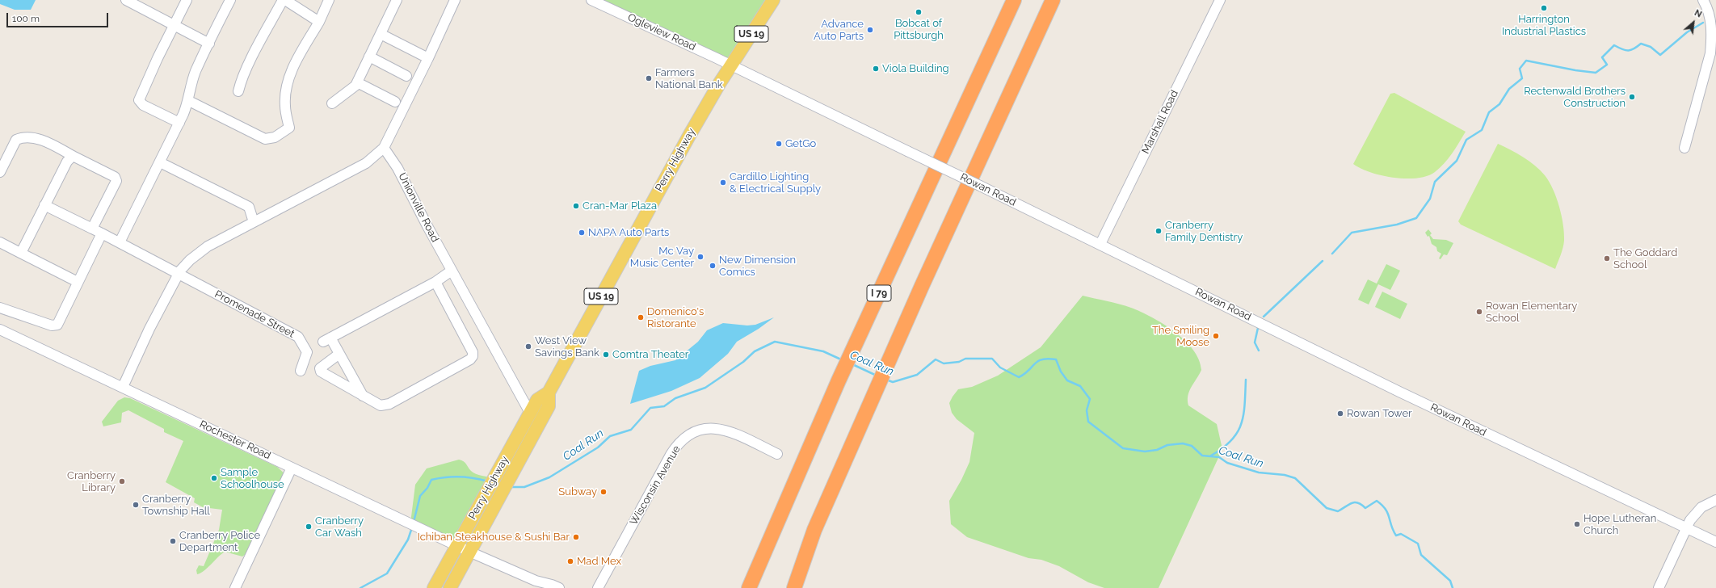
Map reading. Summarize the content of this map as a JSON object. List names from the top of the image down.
{
  "streets": {
    "highway": ["I 79"],
    "main road": ["US 19", "Perry Highway"],
    "street": [
      "Ogleview Road",
      "Marshall Road",
      "Rowan Road",
      "Unionville Road",
      "Promenade Street",
      "Rochester Road",
      "Wisconsin Avenue"
    ]
  },
  "crossings": [
    ["Ogleview Road", "Perry Highway"],
    ["Ogleview Road", "Rowan Road"],
    ["Marshall Road", "Rowan Road"],
    ["Perry Highway", "Rowan Road"],
    ["Perry Highway", "Unionville Road"],
    ["Perry Highway", "Rochester Road"]
  ],
  "water": ["Coal Run"],
  "places": [
    "Harrington Industrial Plastics",
    "Bobcat of Pittsburgh",
    "Advance Auto Parts",
    "Viola Building",
    "Farmers National Bank",
    "Rectenwald Brothers Construction",
    "GetGo",
    "Cardillo Lighting & Electrical Supply",
    "Cran-Mar Plaza",
    "Cranberry Family Dentistry",
    "NAPA Auto Parts",
    "Mc Vay Music Center",
    "The Goddard School",
    "New Dimension Comics",
    "Rowan Elementary School",
    "Domenico's Ristorante",
    "The Smiling Moose",
    "West View Savings Bank",
    "Comtra Theater",
    "Rowan Tower",
    "Sample Schoolhouse",
    "Cranberry Library",
    "Subway",
    "Cranberry Township Hall",
    "Hope Lutheran Church",
    "Cranberry Car Wash",
    "Ichiban Steakhouse & Sushi Bar",
    "Cranberry Police Department",
    "Mad Mex"
  ],
  "scale_bar": "100 m",
  "north": "top right"
}
